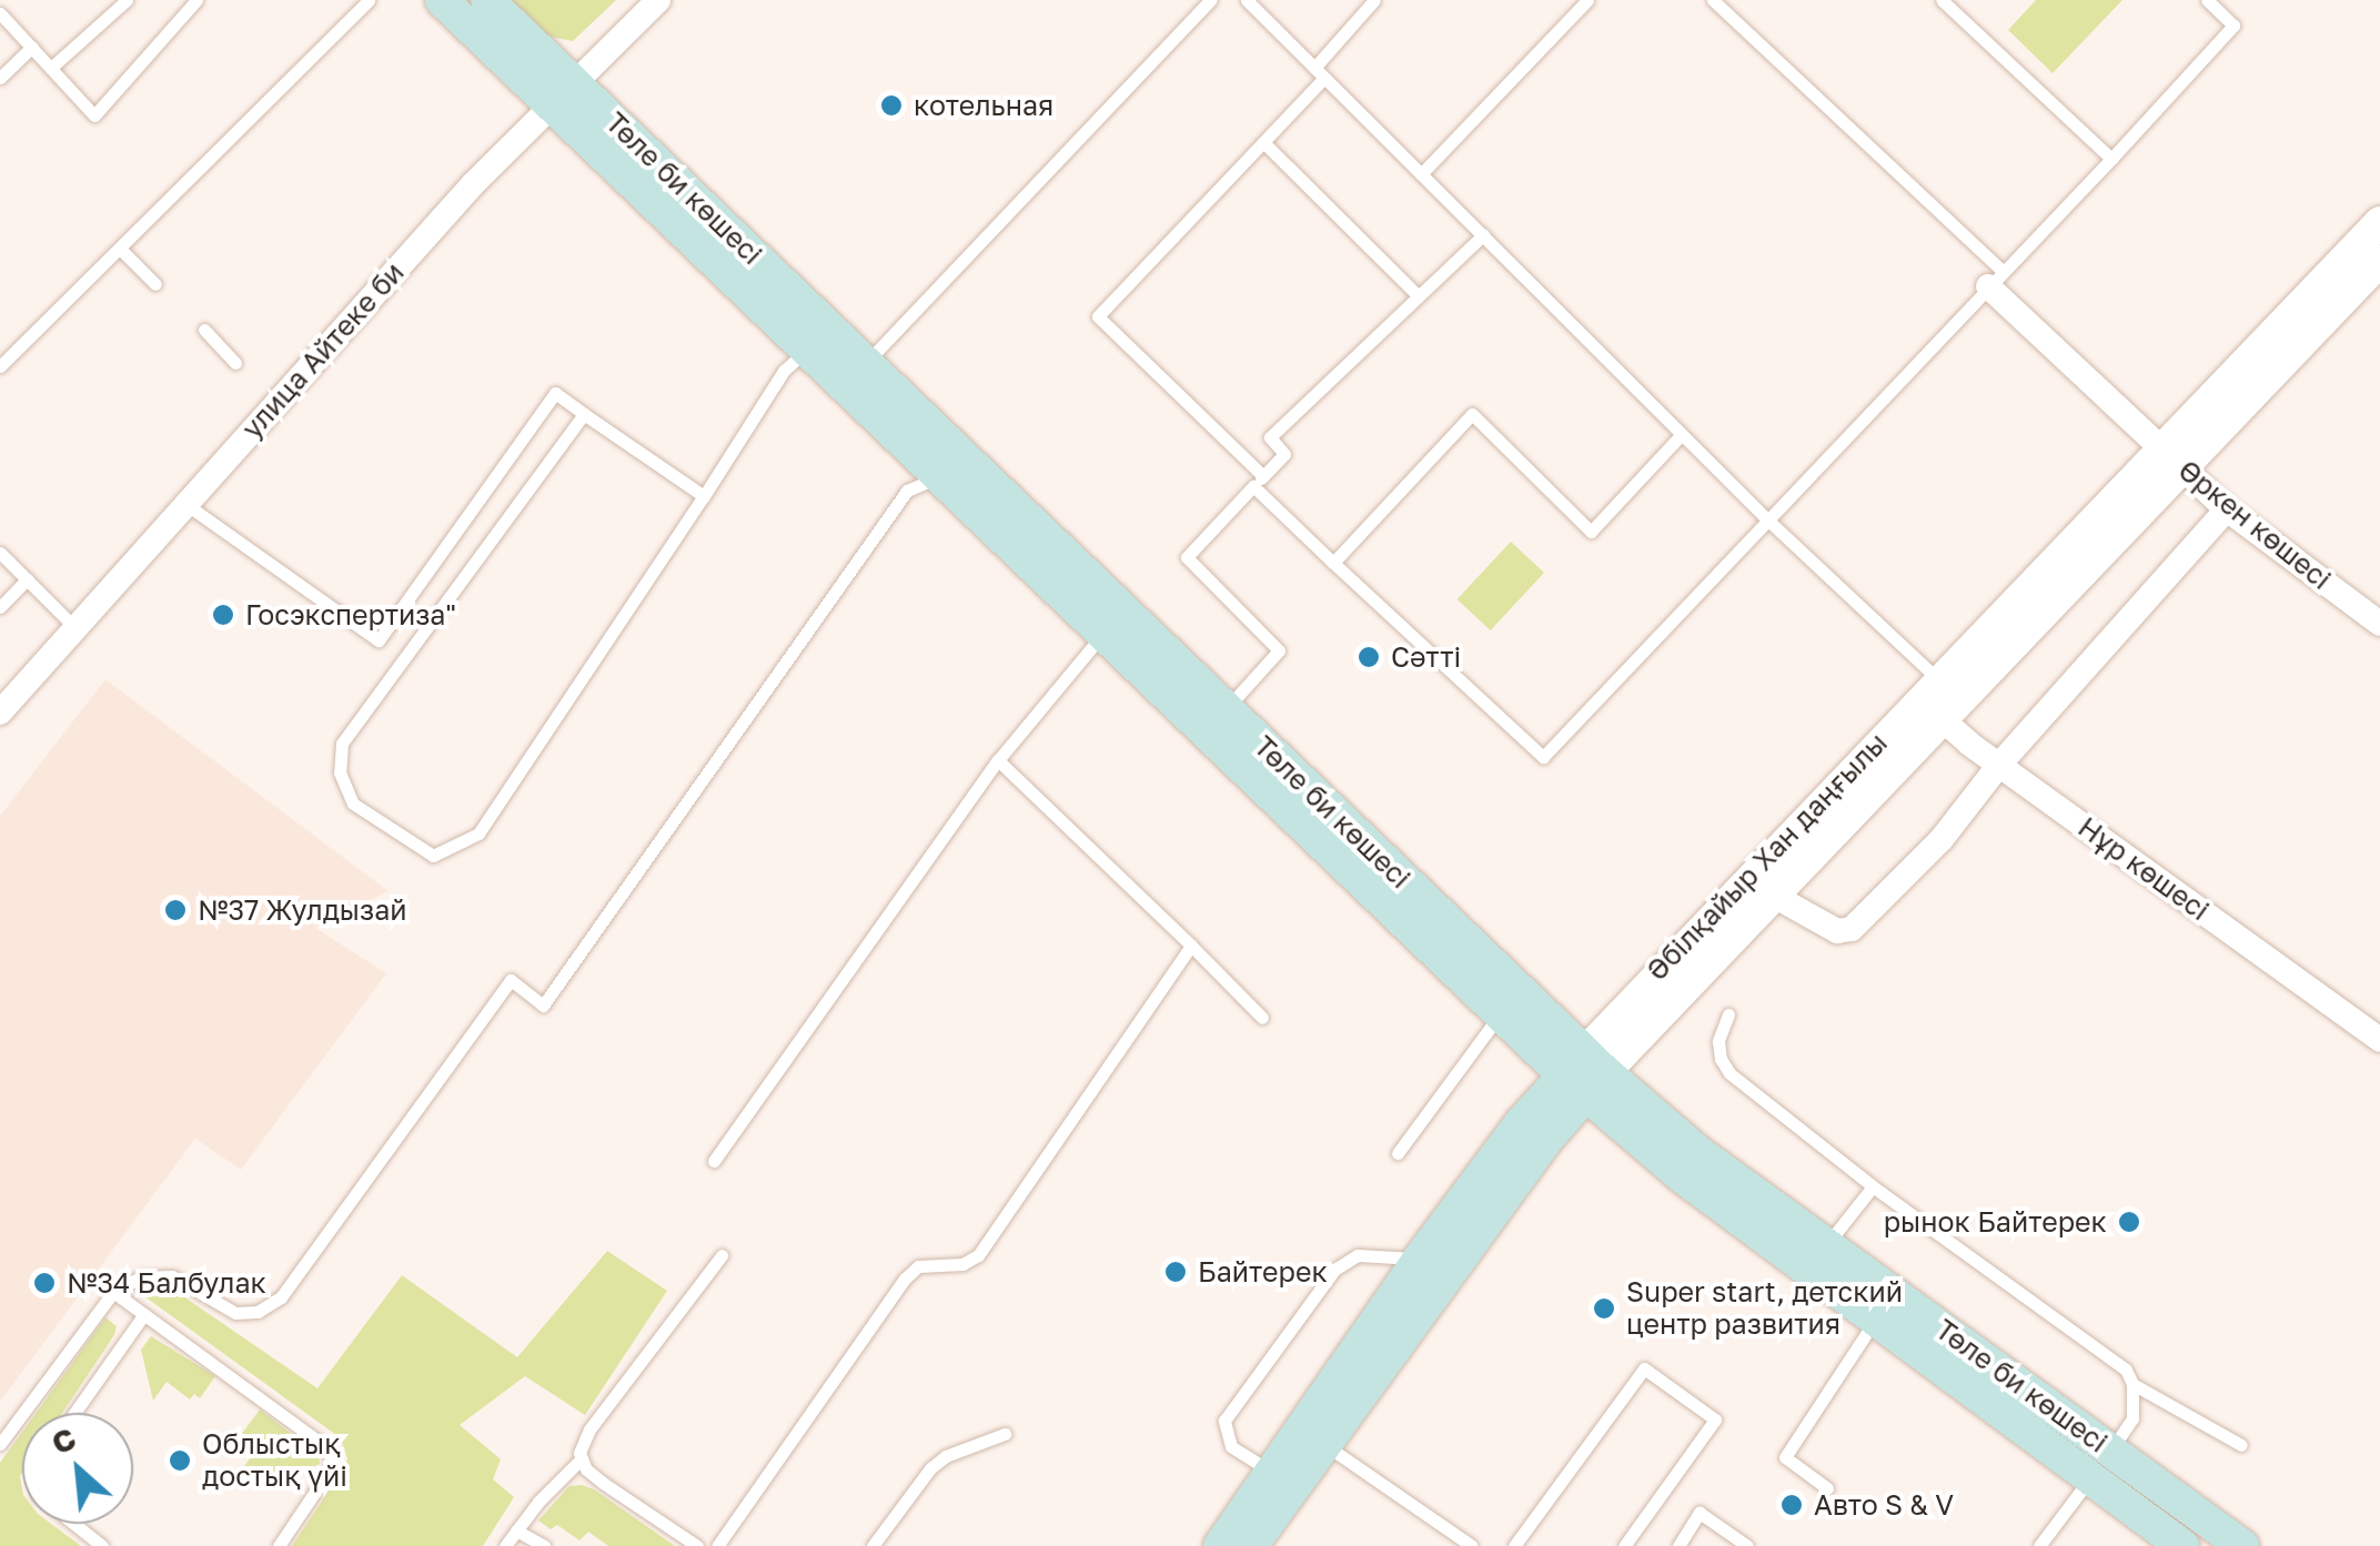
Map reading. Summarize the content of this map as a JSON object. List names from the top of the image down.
{
  "streets": {
    "main road": ["Төле би көшесі", "Әбілқайыр Хан даңғылы"],
    "street": ["улица Айтеке би", "Өркен көшесі", "Нұр көшесі"]
  },
  "crossings": [
    ["Төле би көшесі", "улица Айтеке би"],
    ["Төле би көшесі", "Әбілқайыр Хан даңғылы"],
    ["Өркен көшесі", "Әбілқайыр Хан даңғылы"],
    ["Әбілқайыр Хан даңғылы", "Нұр көшесі"]
  ],
  "places": [
    "котельная",
    "Госэкспертиза\"",
    "Cәтті",
    "№37 Жулдызай",
    "рынок Байтерек",
    "Байтерек",
    "№34 Балбулак",
    "Super start, детский центр развития",
    "Облыстық достық үйі",
    "Авто S & V"
  ],
  "north": "top left"
}
